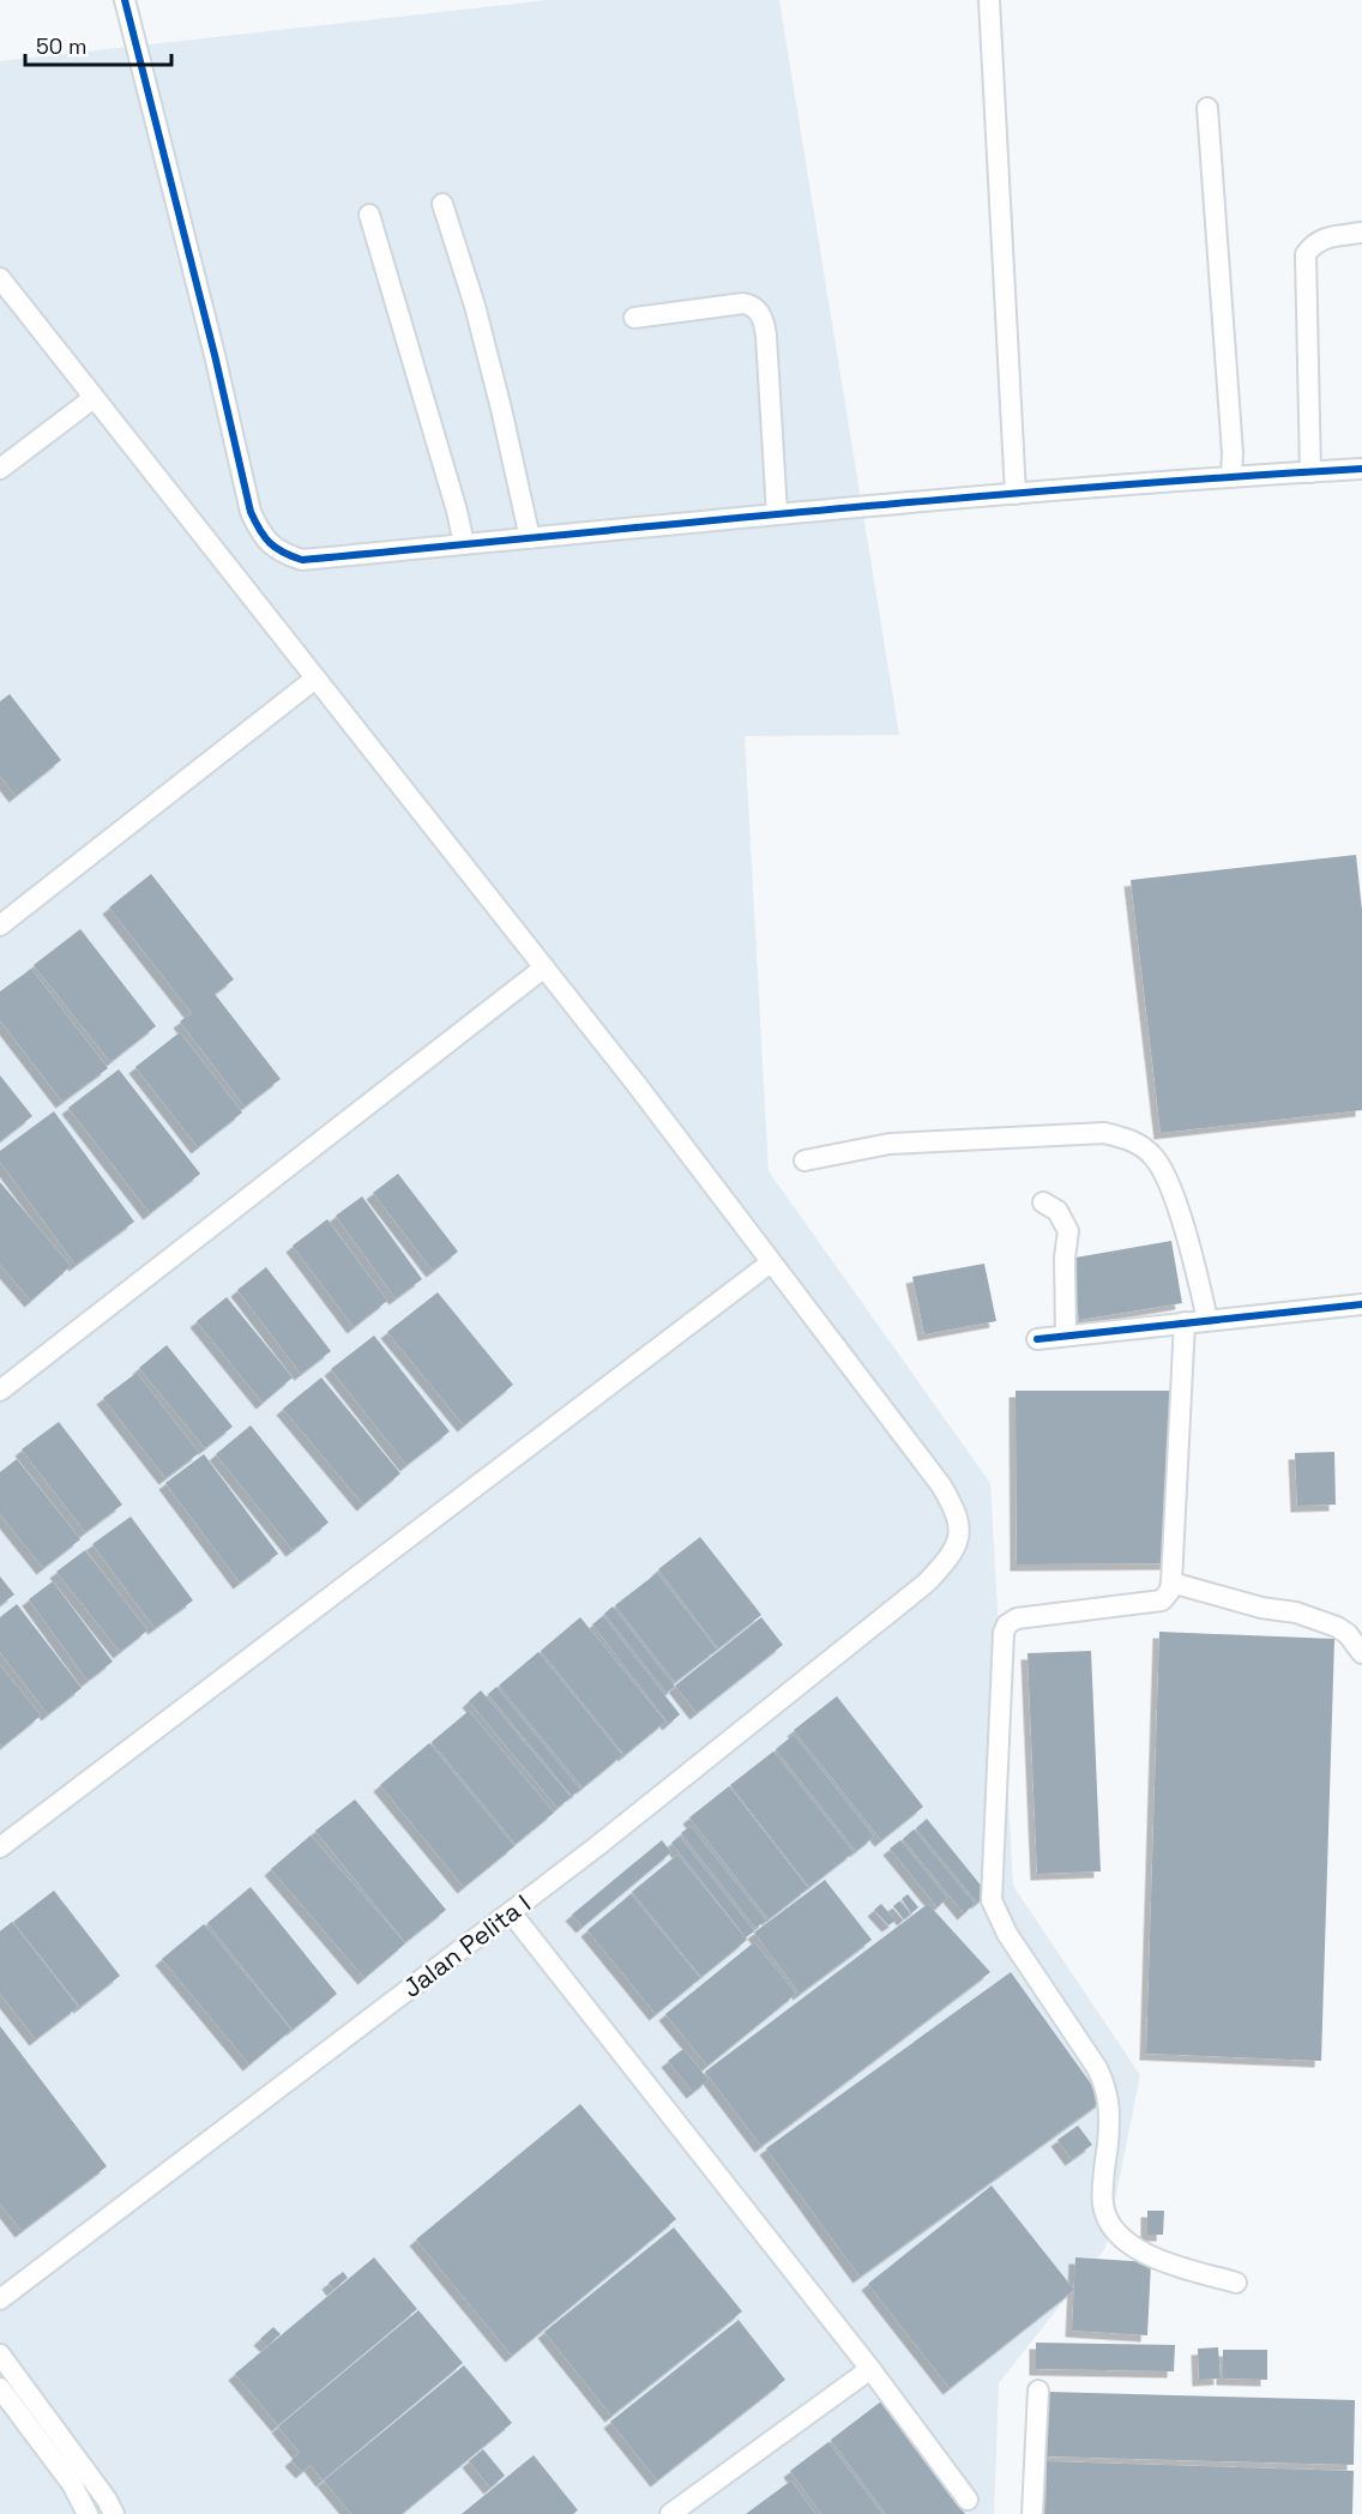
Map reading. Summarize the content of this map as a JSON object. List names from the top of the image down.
{
  "streets": {
    "street": ["Jalan Pelita I"]
  },
  "scale_bar": "50 m"
}
